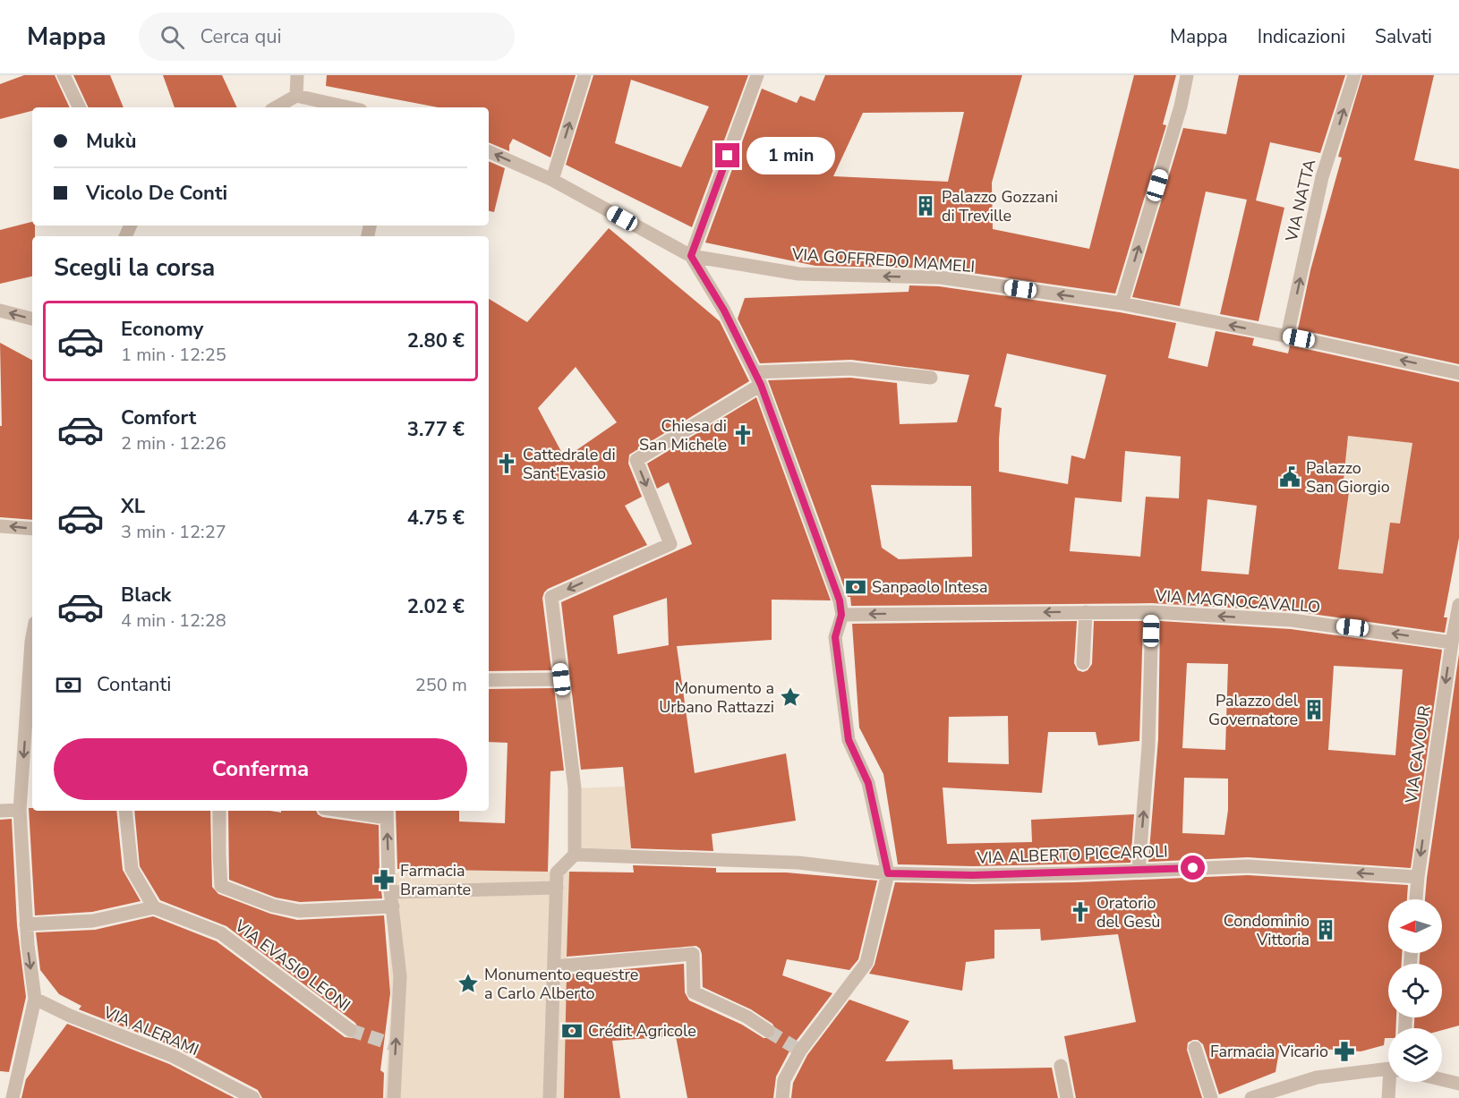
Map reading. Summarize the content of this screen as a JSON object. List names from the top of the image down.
{
  "streets": {
    "street": [
      "VIA NATTA",
      "VIA GOFFREDO MAMELI",
      "VIA MAGNOCAVALLO",
      "VIA CAVOUR",
      "VIA ALBERTO PICCAROLI",
      "VIA EVASIO LEONI",
      "VIA ALERAMI"
    ]
  },
  "crossings": [
    ["VIA NATTA", "VIA GOFFREDO MAMELI"],
    ["VIA MAGNOCAVALLO", "VIA CAVOUR"],
    ["VIA CAVOUR", "VIA ALBERTO PICCAROLI"]
  ],
  "one_way": [
    "VIA NATTA",
    "VIA GOFFREDO MAMELI",
    "VIA MAGNOCAVALLO",
    "VIA CAVOUR"
  ],
  "places": {
    "building": ["Palazzo Gozzani di Treville", "Palazzo del Governatore", "Condominio Vittoria"],
    "church": ["Chiesa di San Michele", "Cattedrale di Sant'Evasio", "Oratorio del Gesù"],
    "public building": ["Palazzo San Giorgio"],
    "bank": ["Sanpaolo Intesa", "Crédit Agricole"],
    "place": ["Monumento a Urbano Rattazzi", "Monumento equestre a Carlo Alberto"],
    "pharmacy": ["Farmacia Bramante", "Farmacia Vicario"]
  },
  "north": "left",
  "page": {
    "header": "Mappa",
    "search": "Cerca qui",
    "nav": ["Mappa", "Indicazioni", "Salvati"],
    "banner": ["Mukù", "Vicolo De Conti"],
    "bubble": "1 min",
    "heading": "Scegli la corsa",
    "list": [
      {
        "name": "Economy",
        "note": "1 min · 12:25",
        "value": "2.80 €"
      },
      {
        "name": "Comfort",
        "note": "2 min · 12:26",
        "value": "3.77 €"
      },
      {
        "name": "XL",
        "note": "3 min · 12:27",
        "value": "4.75 €"
      },
      {
        "name": "Black",
        "note": "4 min · 12:28",
        "value": "2.02 €"
      }
    ],
    "pay": ["Contanti", "250 m"],
    "buttons": "Conferma"
  }
}
